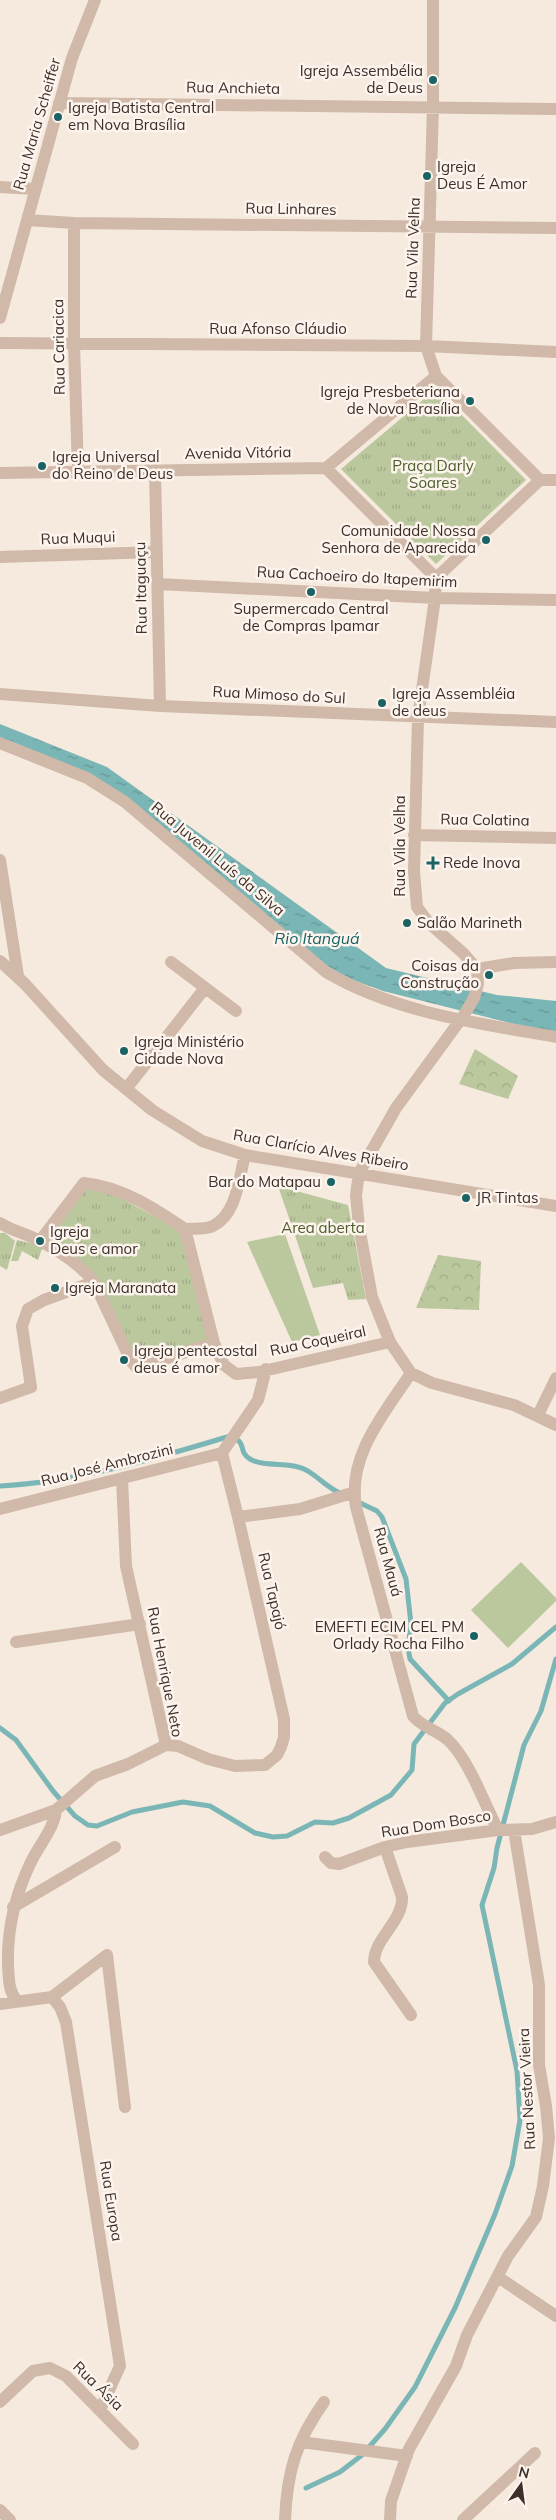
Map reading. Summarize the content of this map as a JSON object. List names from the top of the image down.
{
  "streets": {
    "street": [
      "Rua Anchieta",
      "Rua Maria Scheiffer",
      "Rua Linhares",
      "Rua Vila Velha",
      "Rua Afonso Cláudio",
      "Rua Cariacica",
      "Avenida Vitória",
      "Rua Muqui",
      "Rua Cachoeiro do Itapemirim",
      "Rua Itaguaçu",
      "Rua Mimoso do Sul",
      "Rua Colatina",
      "Rua Juvenil Luís da Silva",
      "Rua Clarício Alves Ribeiro",
      "Rua Coqueiral",
      "Rua José Ambrozini",
      "Rua Mauá",
      "Rua Tapajó",
      "Rua Henrique Neto",
      "Rua Dom Bosco",
      "Rua Nestor Vieira",
      "Rua Europa",
      "Rua Ásia"
    ]
  },
  "crossings": [
    ["Rua Anchieta", "Rua Maria Scheiffer"],
    ["Rua Anchieta", "Rua Vila Velha"],
    ["Rua Maria Scheiffer", "Rua Linhares"],
    ["Rua Linhares", "Rua Vila Velha"],
    ["Rua Linhares", "Rua Cariacica"],
    ["Rua Vila Velha", "Rua Afonso Cláudio"],
    ["Rua Vila Velha", "Rua Cachoeiro do Itapemirim"],
    ["Rua Vila Velha", "Rua Mimoso do Sul"],
    ["Rua Vila Velha", "Rua Colatina"],
    ["Rua Afonso Cláudio", "Rua Cariacica"],
    ["Rua Cariacica", "Avenida Vitória"],
    ["Avenida Vitória", "Rua Itaguaçu"],
    ["Rua Muqui", "Rua Itaguaçu"],
    ["Rua Cachoeiro do Itapemirim", "Rua Itaguaçu"],
    ["Rua Itaguaçu", "Rua Mimoso do Sul"],
    ["Rua José Ambrozini", "Rua Tapajó"],
    ["Rua José Ambrozini", "Rua Henrique Neto"],
    ["Rua Mauá", "Rua Dom Bosco"],
    ["Rua Tapajó", "Rua Henrique Neto"],
    ["Rua Dom Bosco", "Rua Nestor Vieira"],
    ["Rua Europa", "Rua Ásia"]
  ],
  "water": ["Rio Itanguá"],
  "parks": ["Praça Darly Soares", "Area aberta"],
  "places": {
    "other": [
      "Igreja Assembélia de Deus",
      "Igreja Batista Central em Nova Brasília",
      "Igreja Deus É Amor",
      "Igreja Presbeteriana de Nova Brasília",
      "Igreja Universal do Reino de Deus",
      "Comunidade Nossa Senhora de Aparecida",
      "Supermercado Central de Compras Ipamar",
      "Igreja Assembléia de deus",
      "Salão Marineth",
      "Coisas da Construção",
      "Igreja Ministério Cidade Nova",
      "Bar do Matapau",
      "JR Tintas",
      "Igreja Deus e amor",
      "Igreja Maranata",
      "Igreja pentecostal deus é amor",
      "EMEFTI ECIM CEL PM Orlady Rocha Filho"
    ],
    "health": ["Rede Inova"]
  },
  "north": "top"
}
